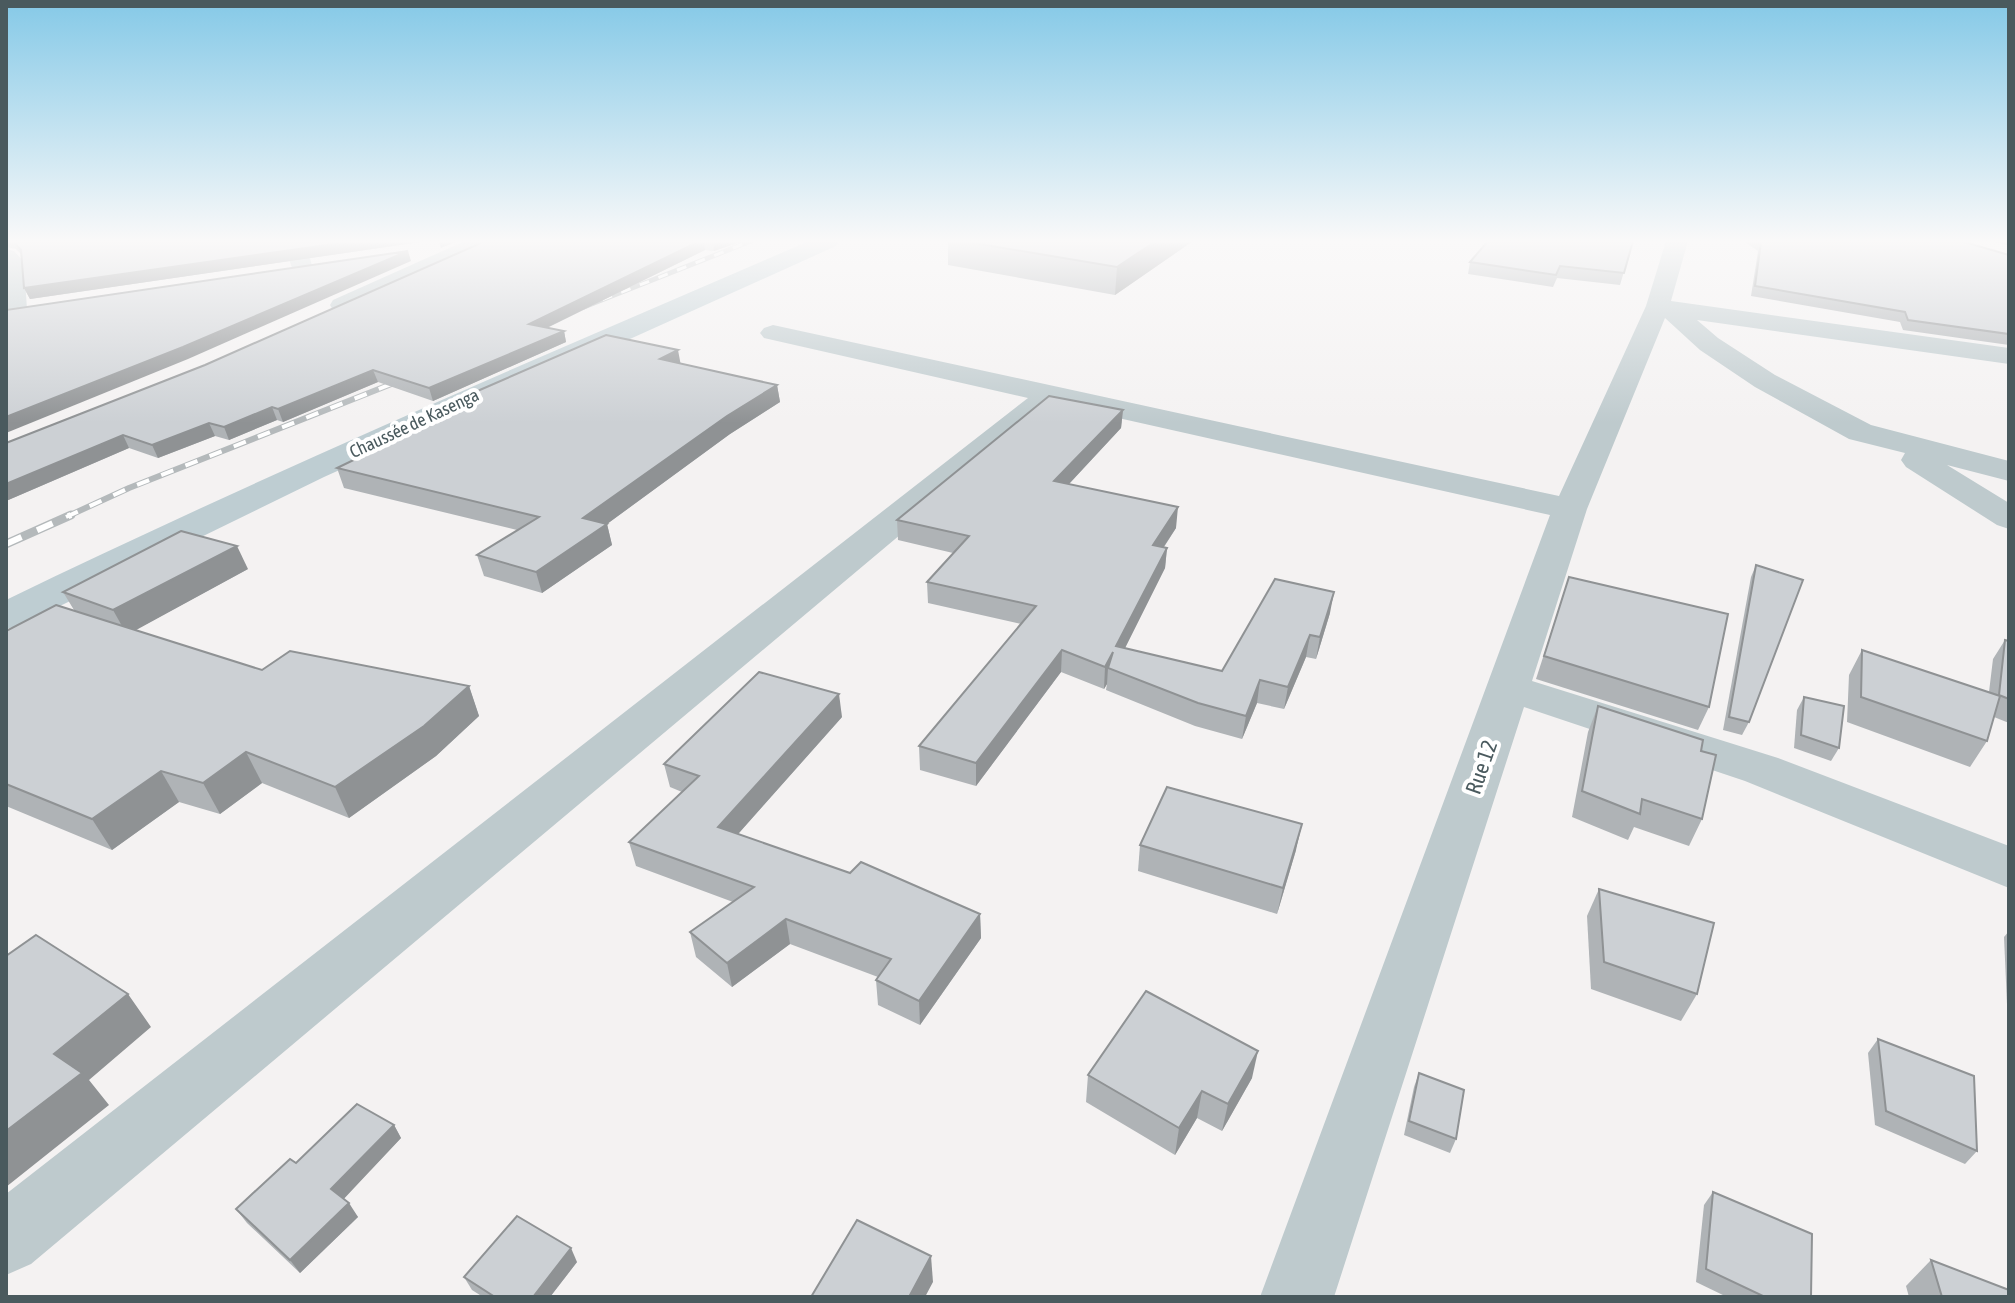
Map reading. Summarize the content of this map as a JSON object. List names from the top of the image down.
{
  "streets": {
    "main road": ["Chaussée de Kasenga"],
    "street": ["Rue 12"]
  }
}
